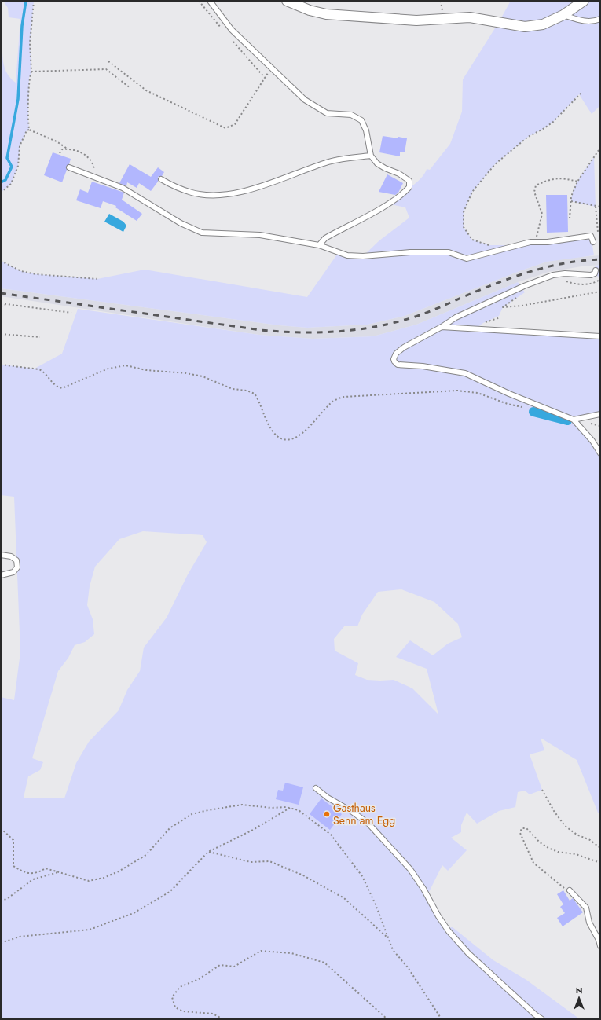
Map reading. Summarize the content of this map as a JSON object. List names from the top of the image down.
{
  "places": ["Gasthaus Senn am Egg"],
  "north": "top"
}
